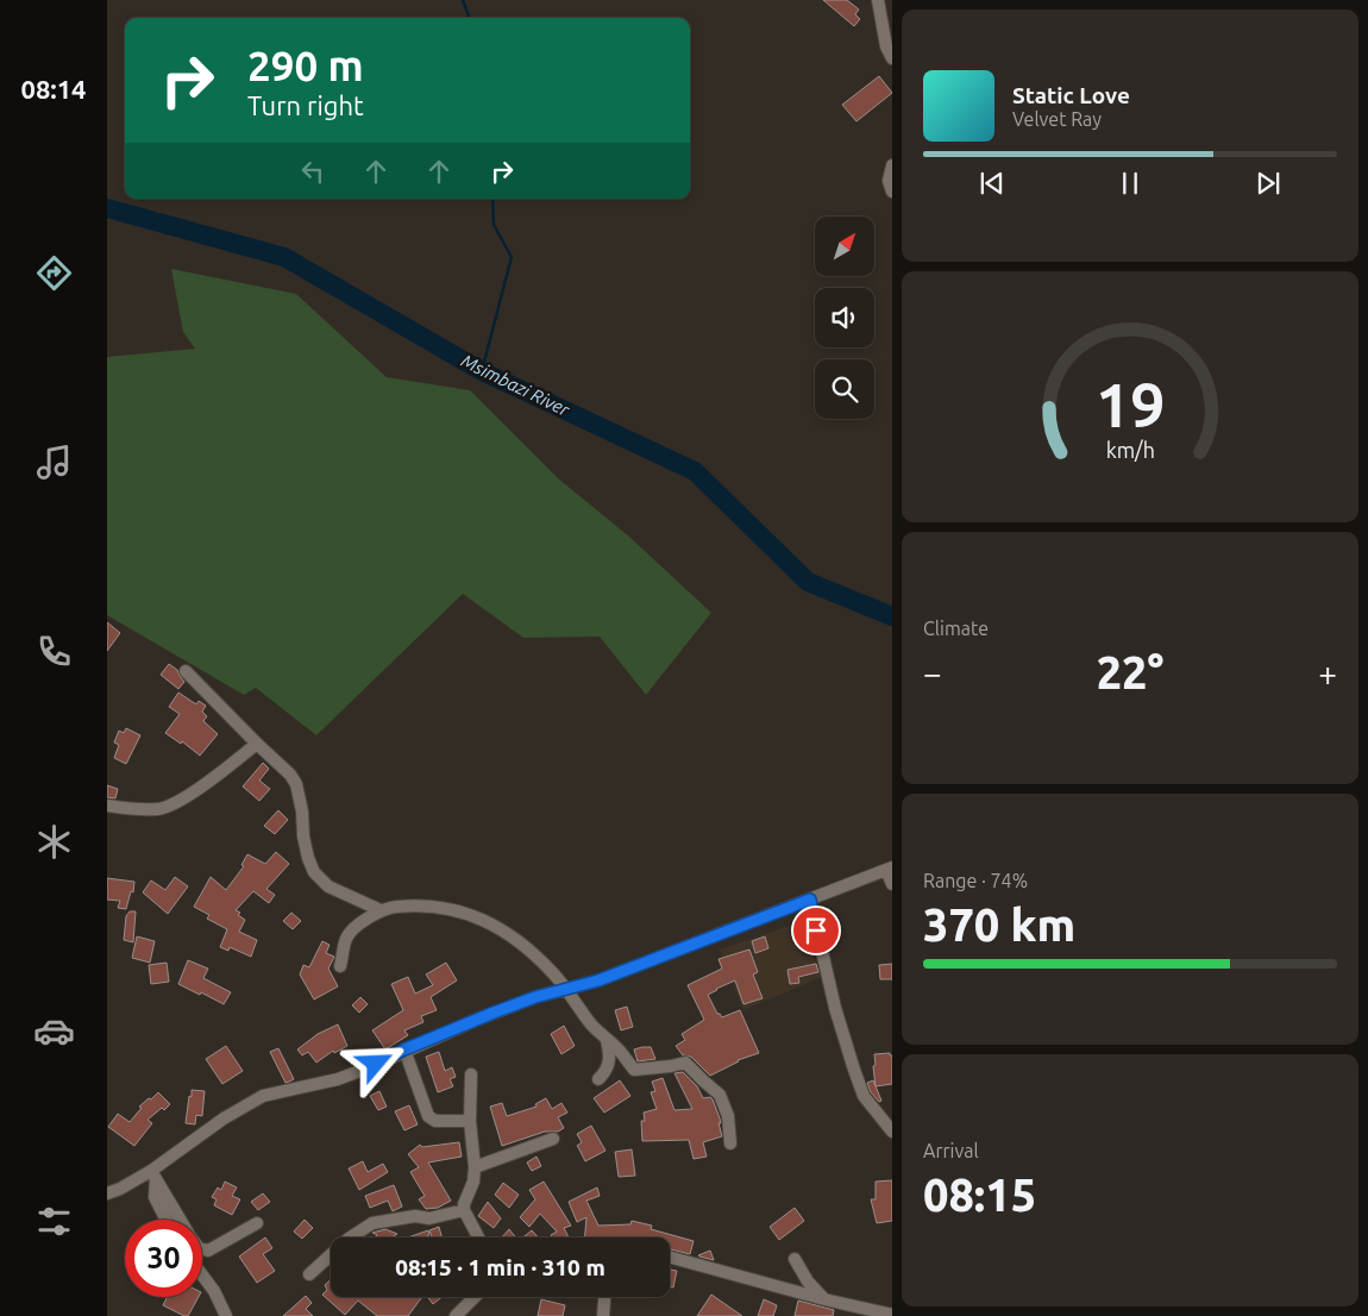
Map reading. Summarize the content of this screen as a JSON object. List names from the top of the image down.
{
  "water": ["Msimbazi River"],
  "north": "top right",
  "page": {
    "tabs": "08:14",
    "turn": ["290 m", "Turn right"],
    "song": ["Static Love", "Velvet Ray"],
    "tile": [
      "Climate",
      ["Range · 74%", "370 km"],
      ["Arrival", "08:15"]
    ],
    "heat": ["−", "22°", "+"],
    "limit": "30",
    "trip": "08:15 · 1 min · 310 m",
    "gauge": ["19", "km/h"]
  }
}
